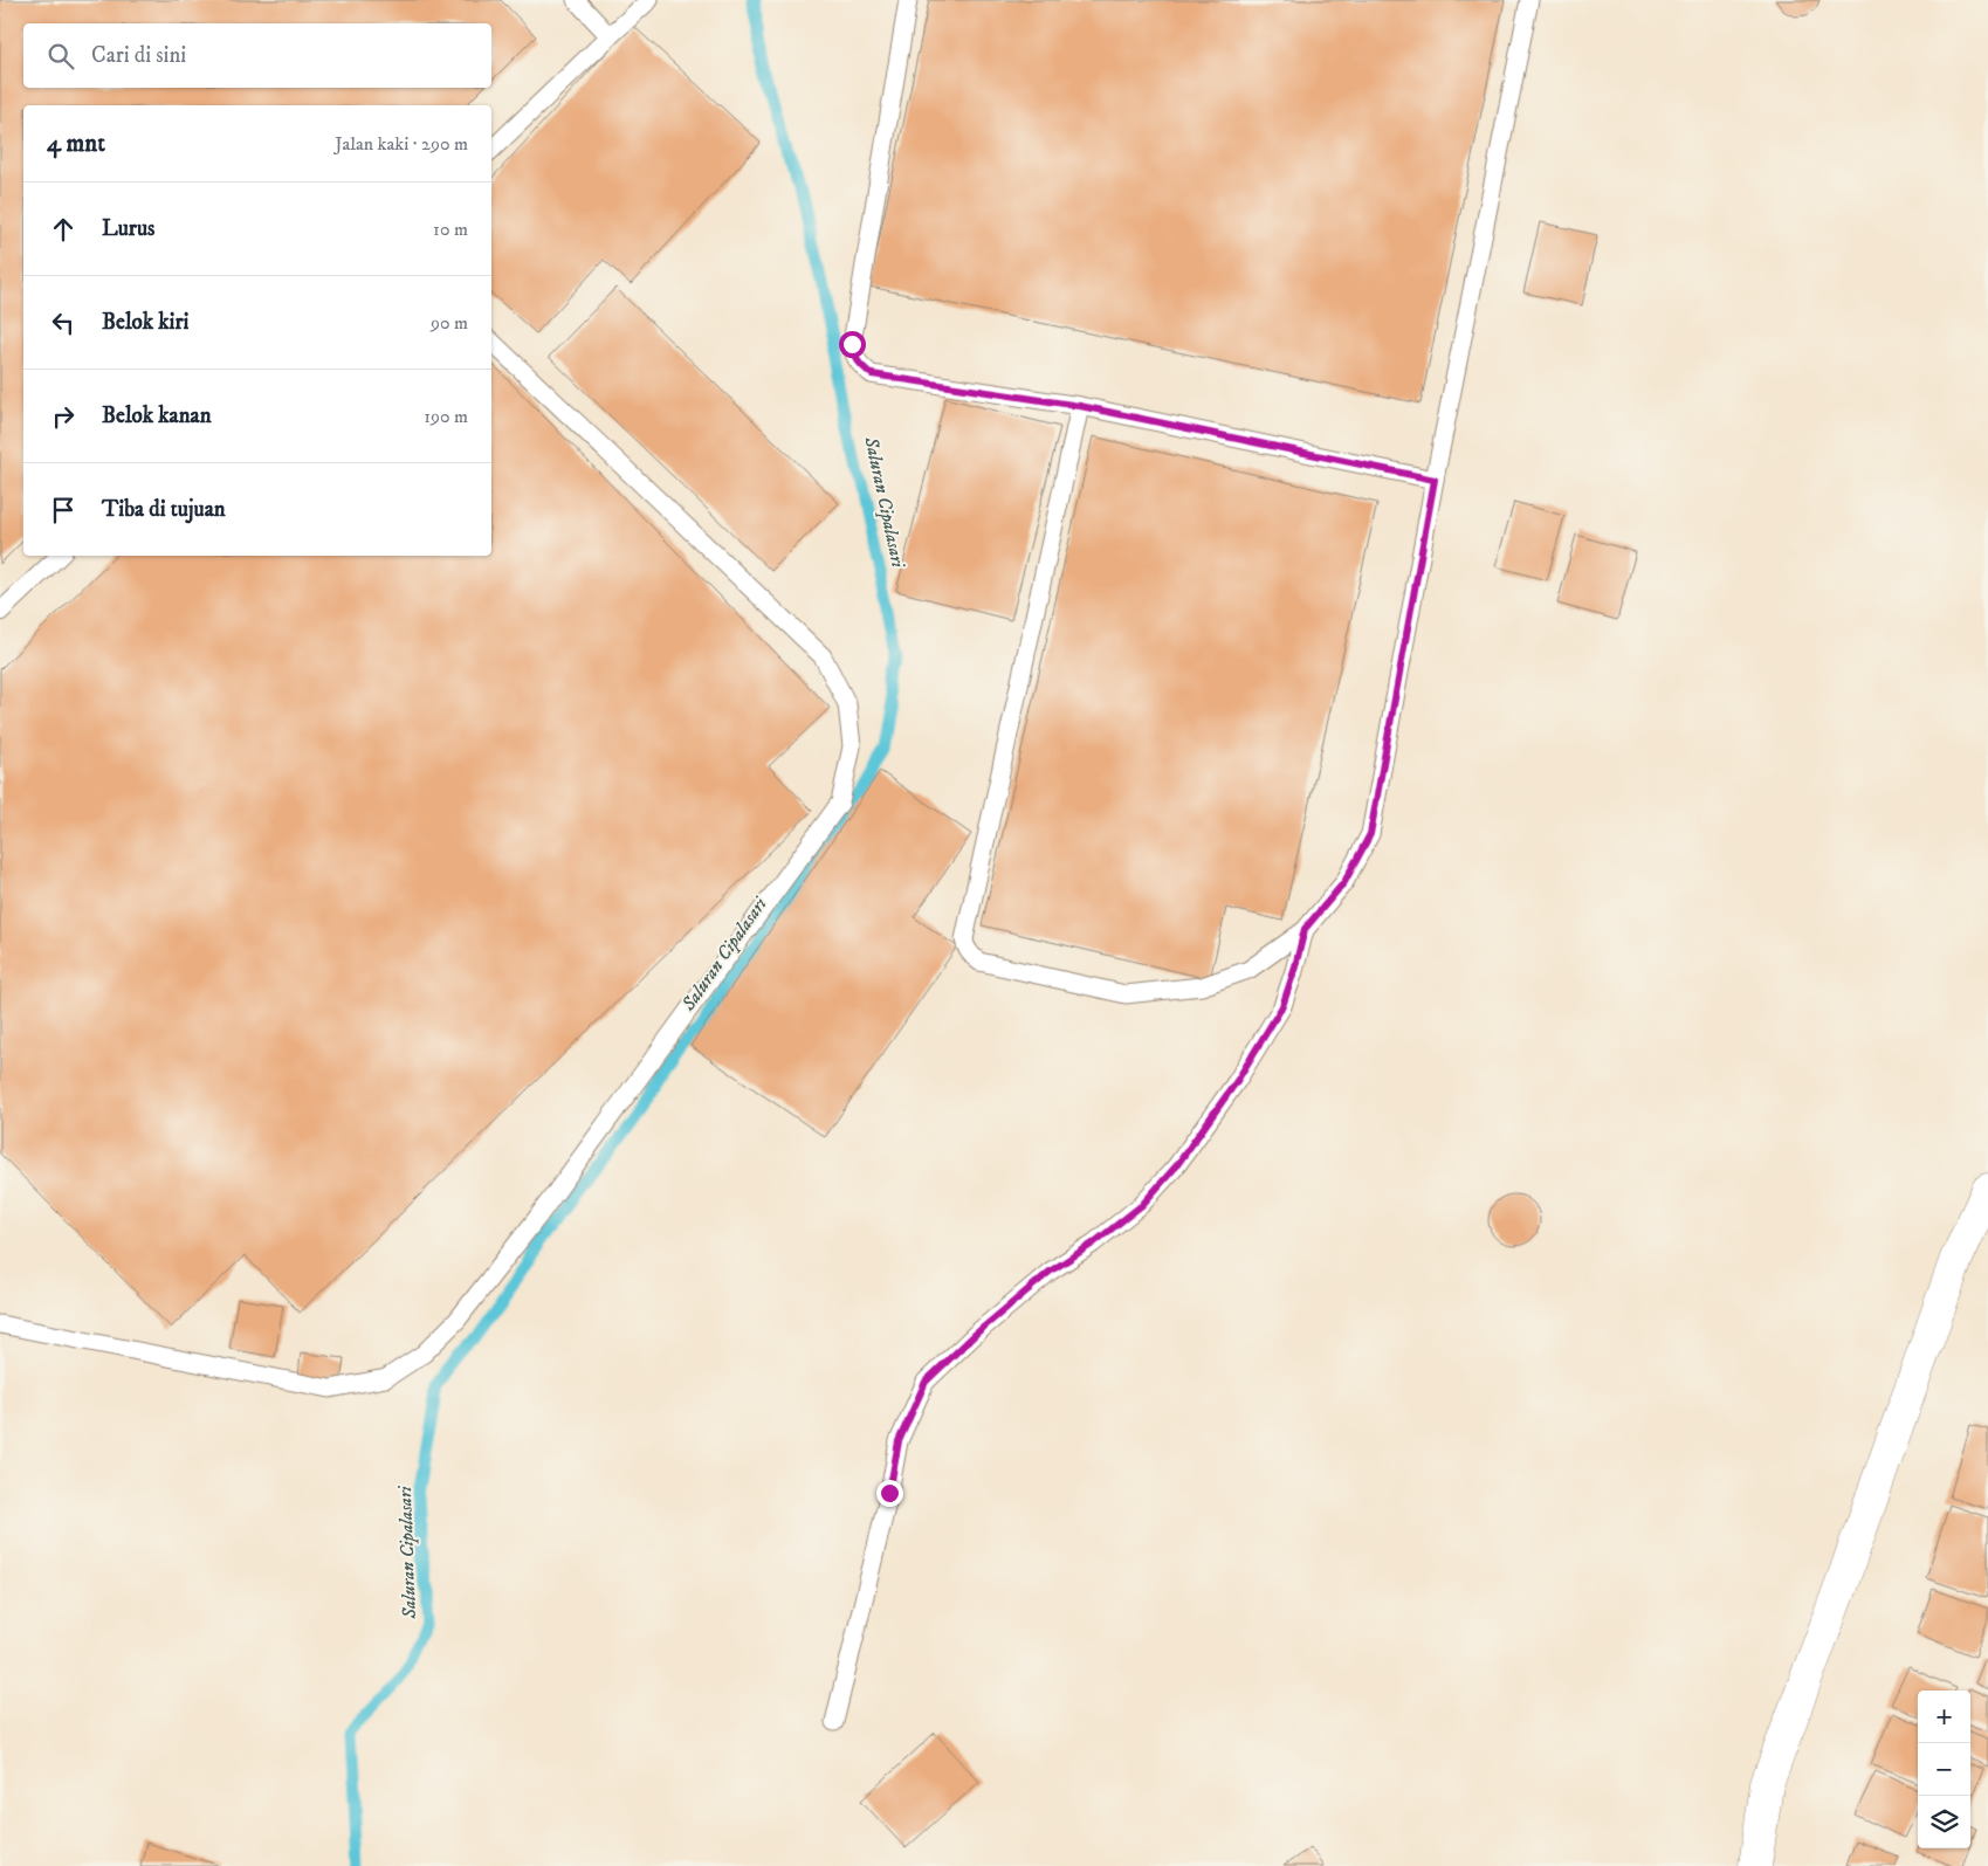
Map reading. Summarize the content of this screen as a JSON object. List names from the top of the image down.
{
  "water": ["Saluran Cipalasari"],
  "page": {
    "search": "Cari di sini",
    "heading": ["4 mnt", "Jalan kaki · 290 m"],
    "list": [
      ["Lurus", "10 m"],
      ["Belok kiri", "90 m"],
      ["Belok kanan", "190 m"],
      "Tiba di tujuan"
    ],
    "map_buttons": ["+", "−"]
  }
}
